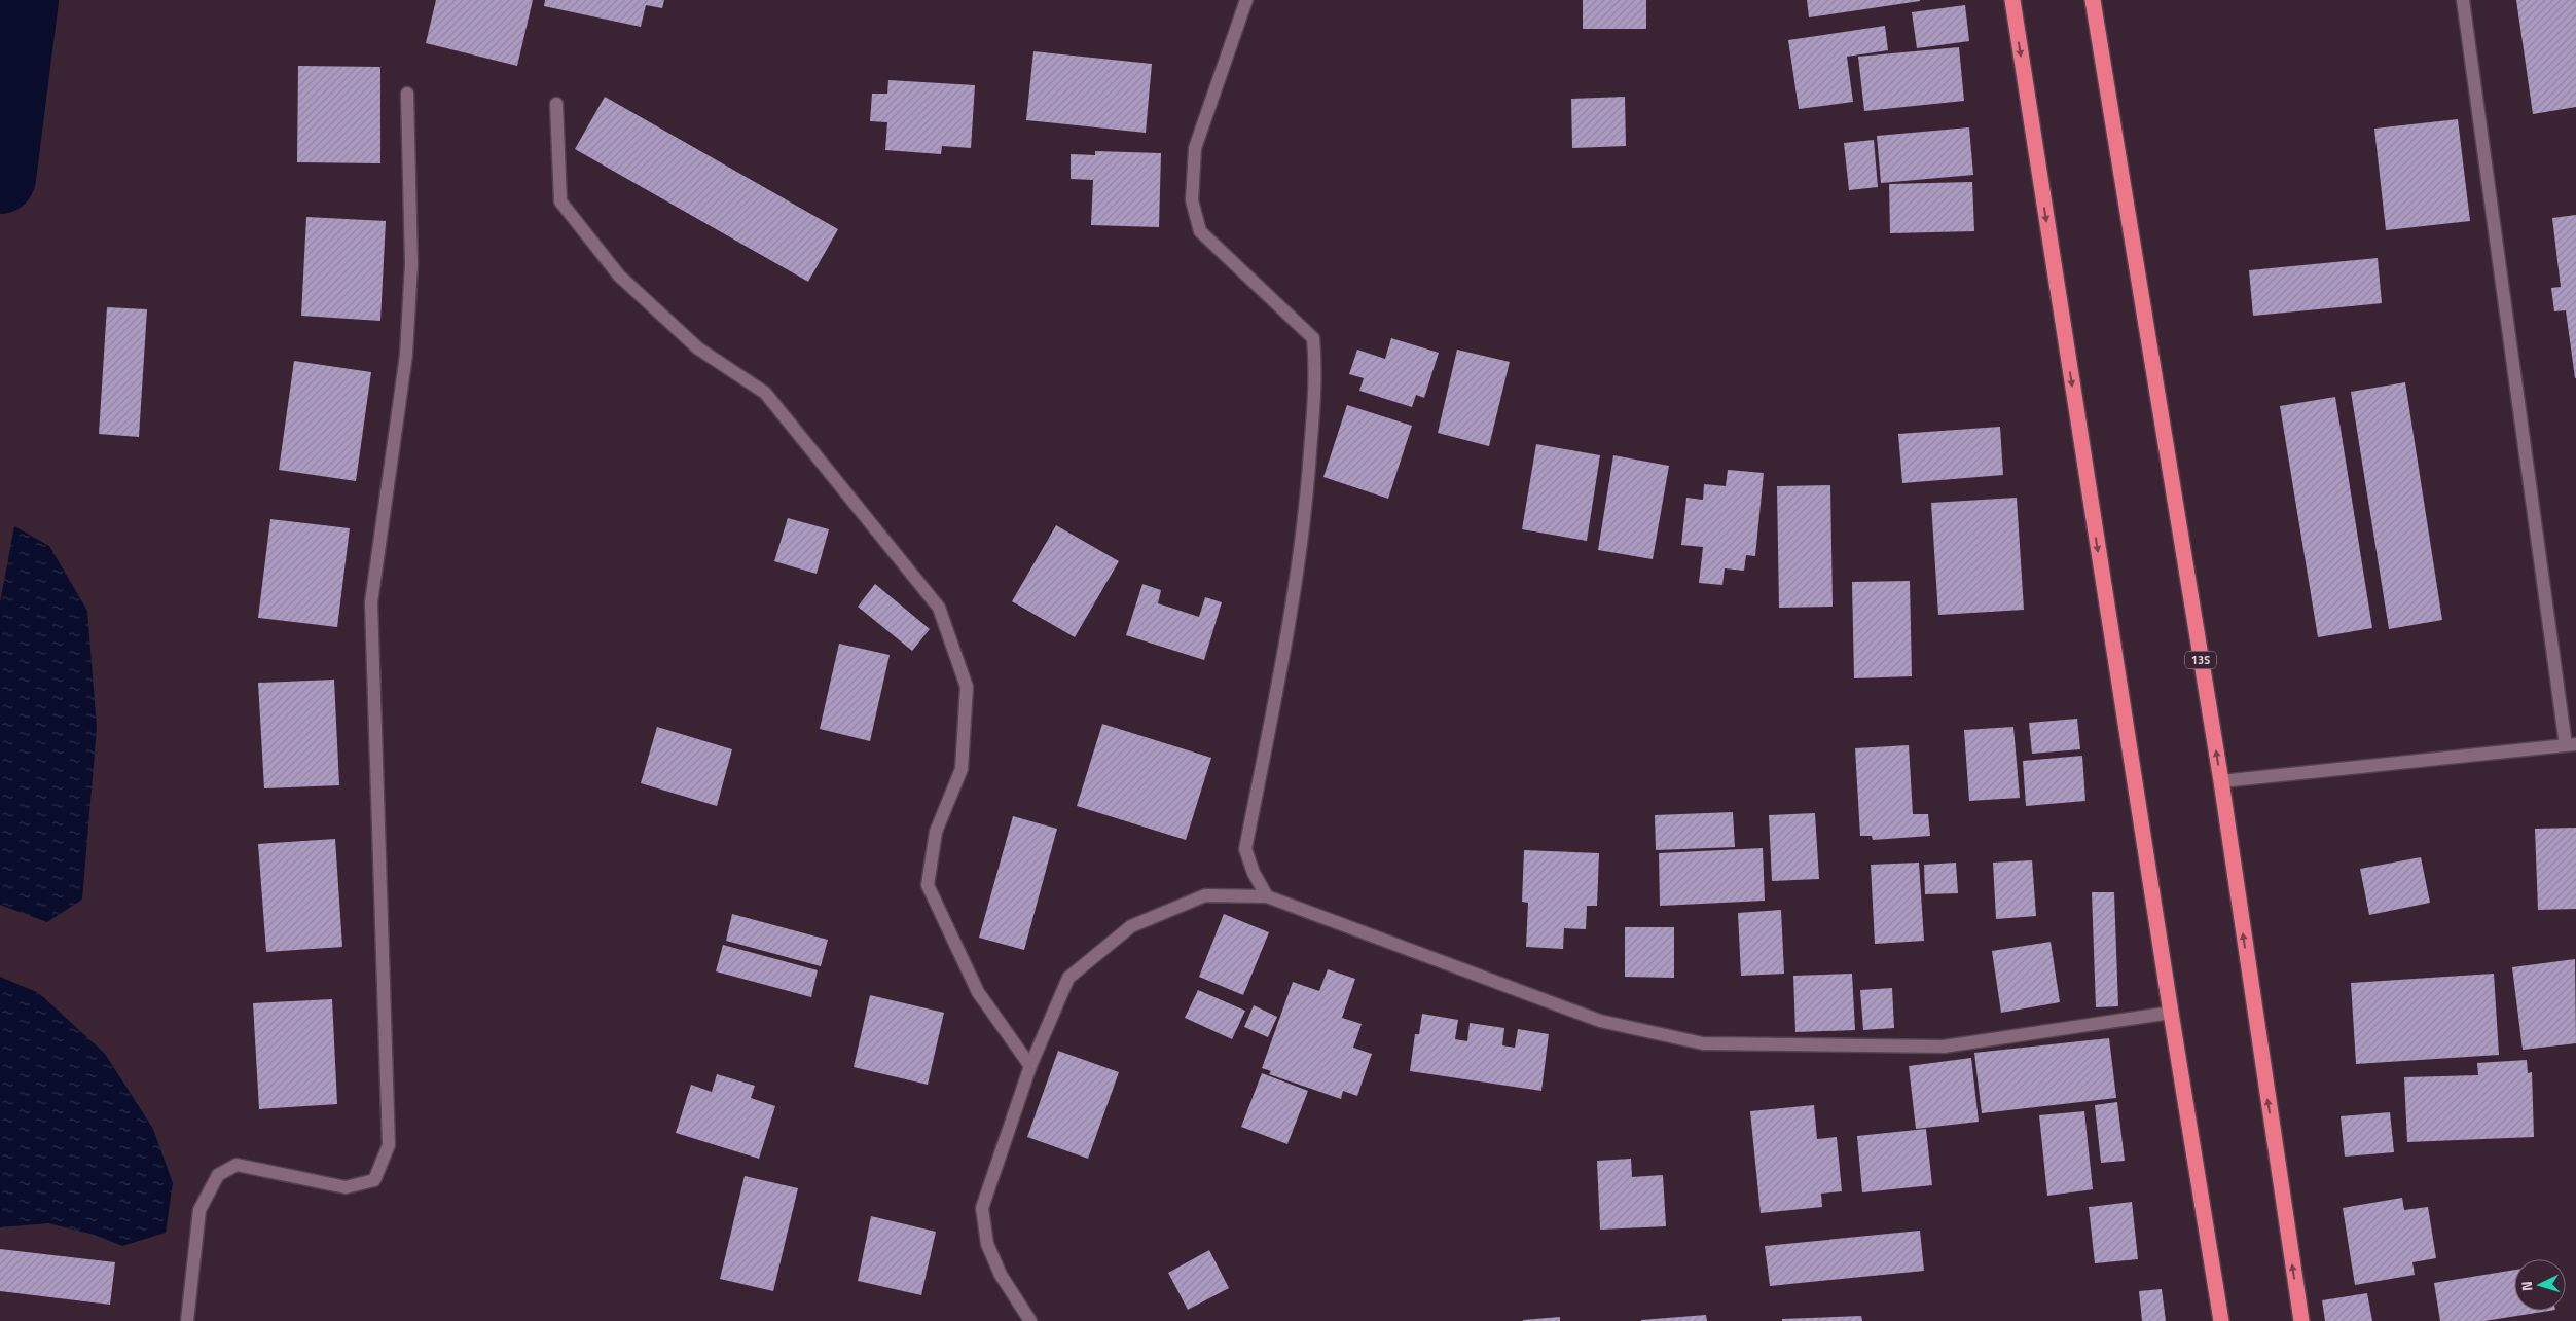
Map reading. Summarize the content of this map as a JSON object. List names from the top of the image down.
{
  "streets": {
    "highway": ["13S"]
  },
  "north": "left"
}
